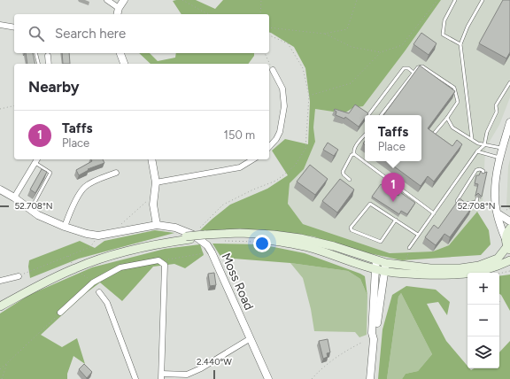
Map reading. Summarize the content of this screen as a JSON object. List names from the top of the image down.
{
  "streets": {
    "street": ["Moss Road"]
  },
  "page": {
    "search": "Search here",
    "heading": "Nearby",
    "list": [
      {
        "mark": "1",
        "name": "Taffs",
        "note": "Place",
        "value": "150 m"
      }
    ],
    "popup": ["Taffs", "Place"],
    "pins": "1",
    "map_buttons": ["+", "−"]
  },
  "coordinates": ["52.708°N", "2.440°W"]
}
